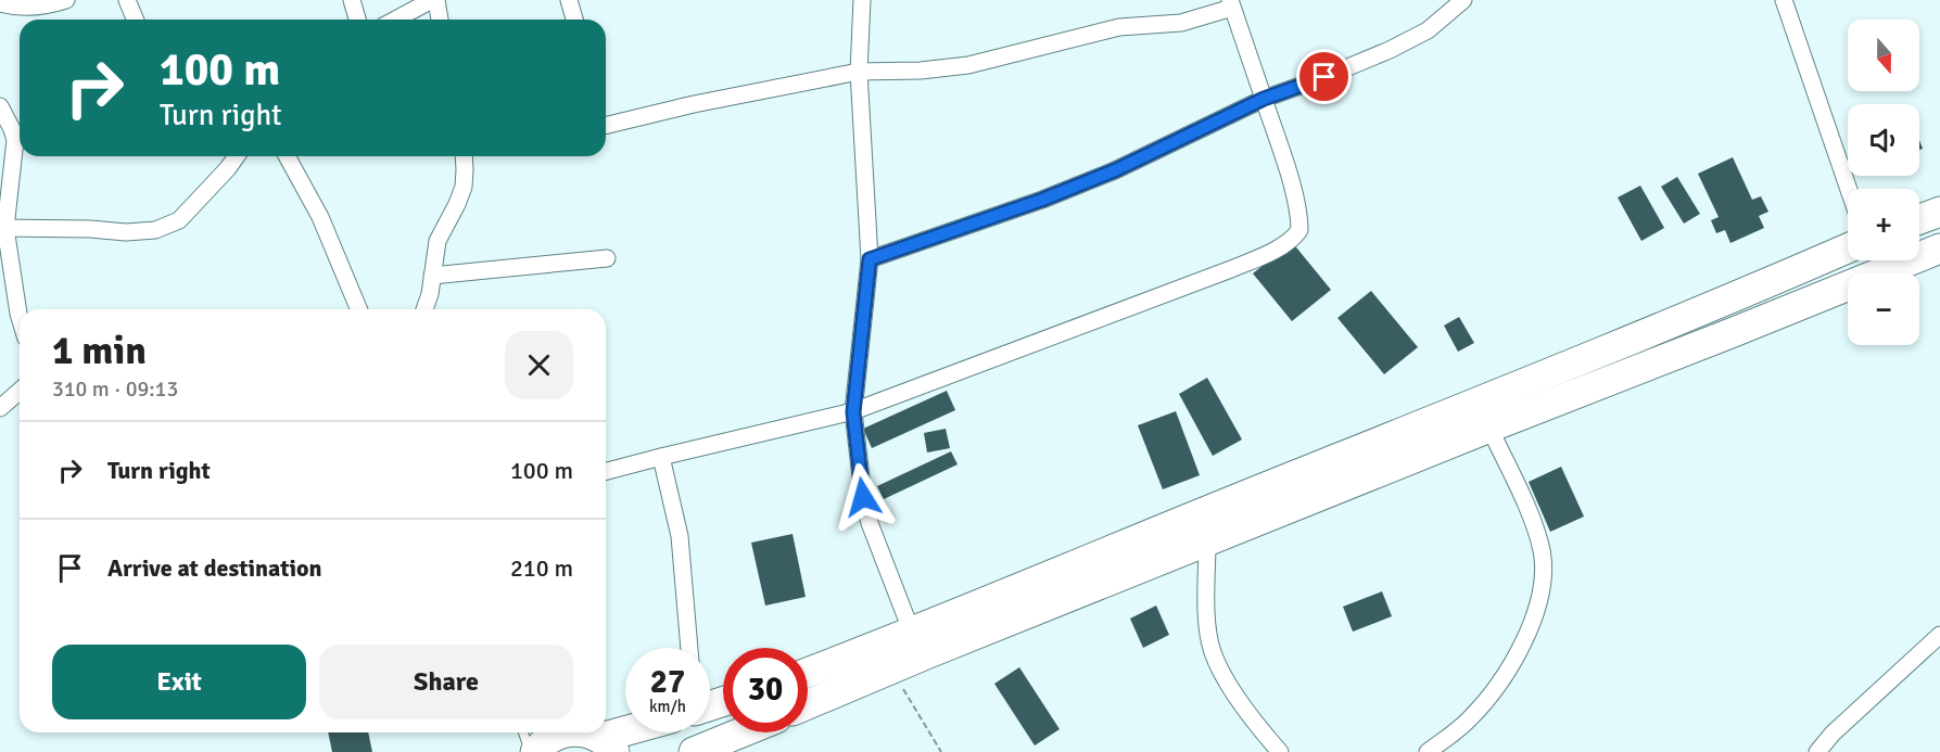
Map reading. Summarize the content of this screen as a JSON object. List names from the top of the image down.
{
  "north": "bottom",
  "page": {
    "map_buttons": ["+", "−"],
    "turn": ["100 m", "Turn right"],
    "heading": ["1 min", "310 m · 09:13"],
    "list": [
      {
        "name": "Turn right",
        "value": "100 m"
      },
      {
        "name": "Arrive at destination",
        "value": "210 m"
      }
    ],
    "buttons": ["Exit", "Share"],
    "speed": "27 km/h",
    "limit": "30"
  }
}
